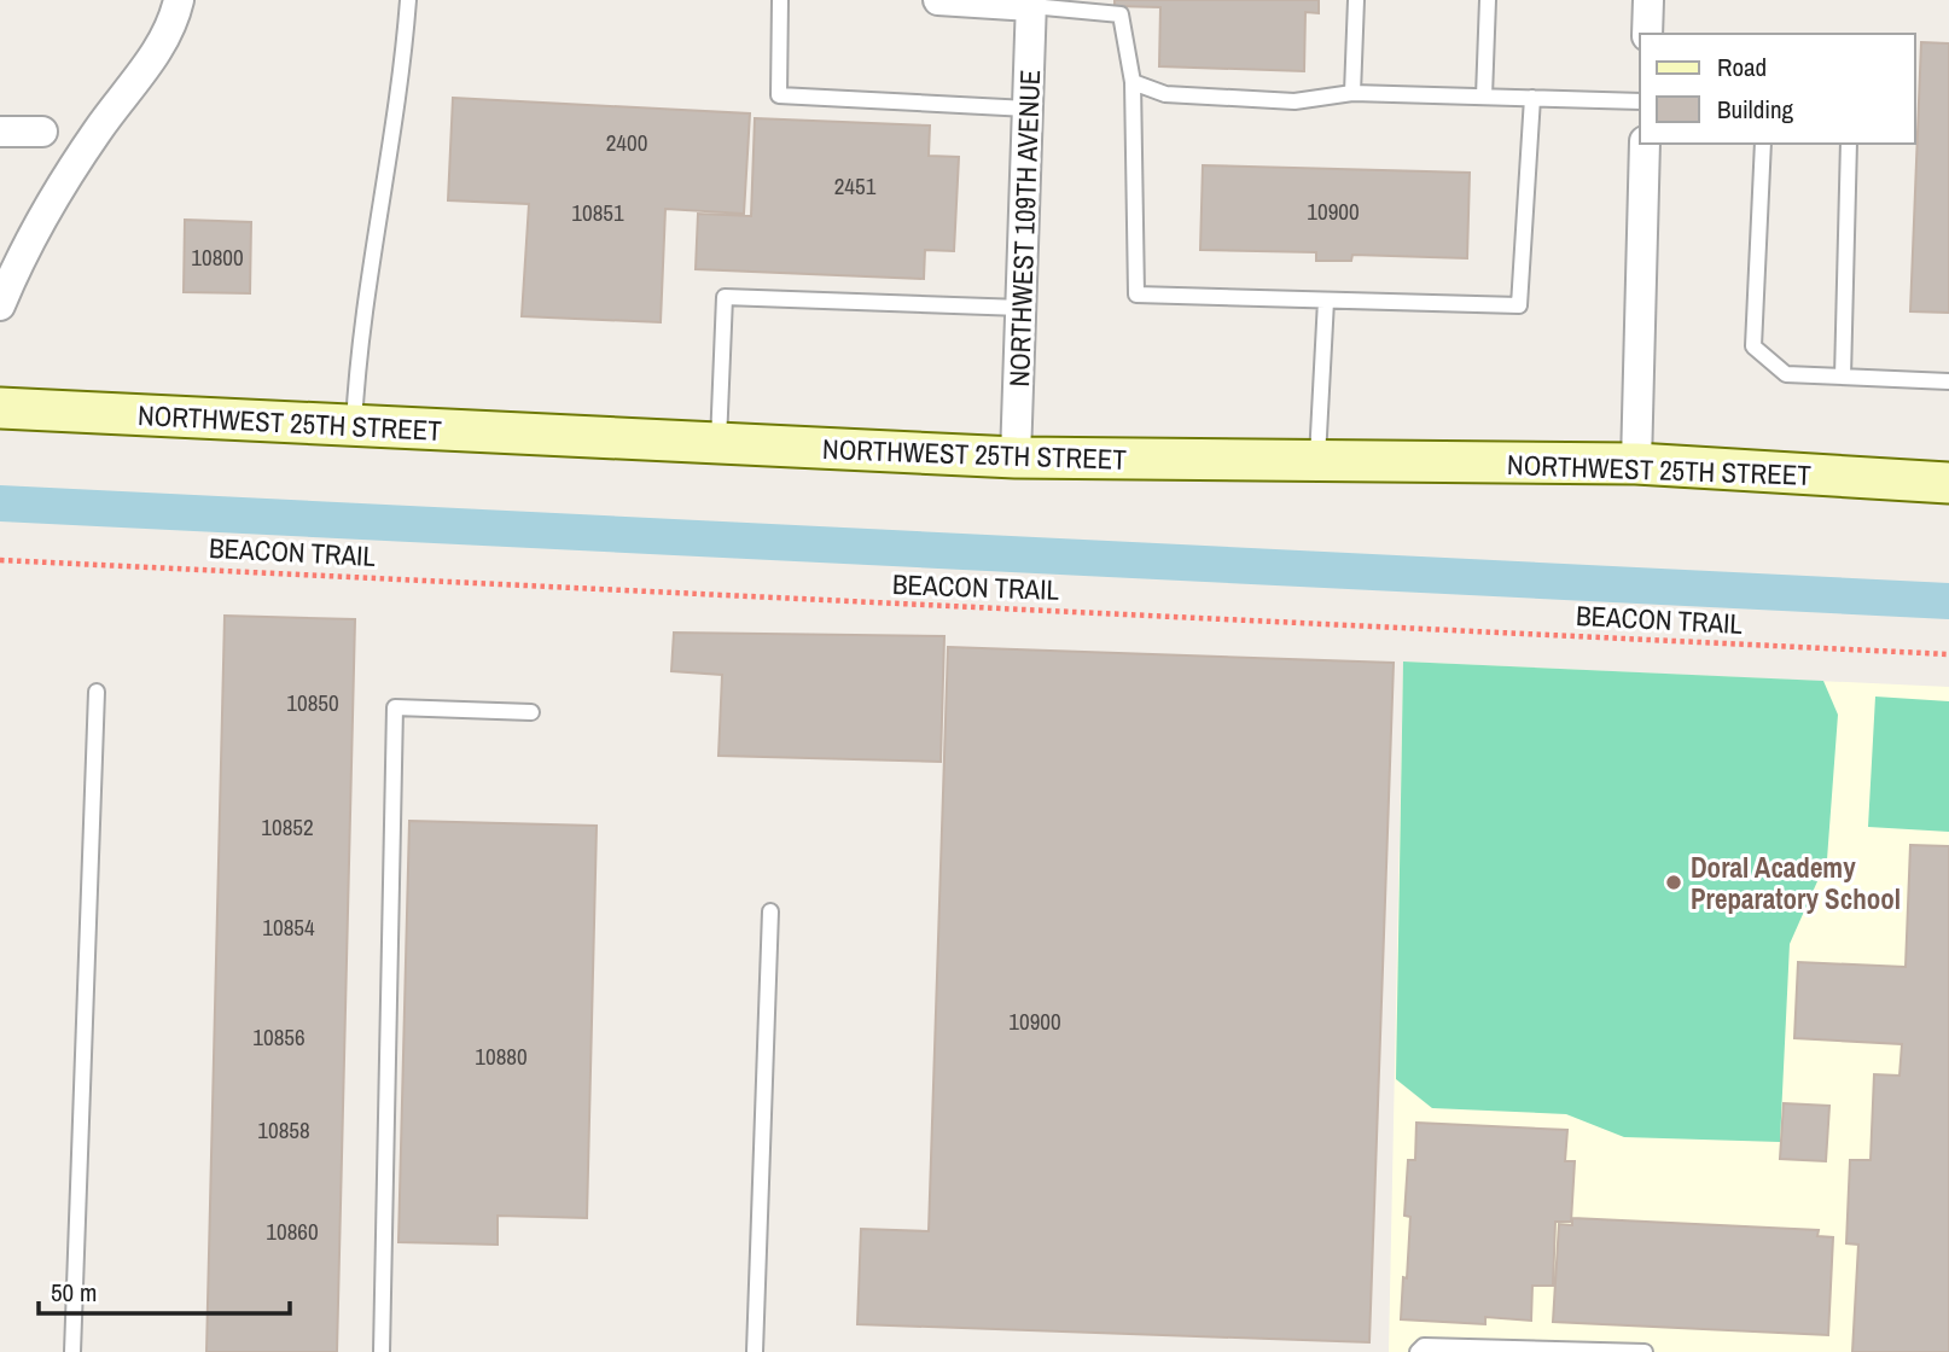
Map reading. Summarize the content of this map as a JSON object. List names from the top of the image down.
{
  "streets": {
    "main road": ["NORTHWEST 25TH STREET"],
    "street": ["NORTHWEST 109TH AVENUE"],
    "path": ["BEACON TRAIL"]
  },
  "crossings": [
    ["NORTHWEST 109TH AVENUE", "NORTHWEST 25TH STREET"]
  ],
  "places": ["Doral Academy Preparatory School"],
  "house_numbers": [
    "2400",
    "2451",
    "10900",
    "10851",
    "10800",
    "10850",
    "10852",
    "10854",
    "10900",
    "10856",
    "10880",
    "10858",
    "10860"
  ],
  "legend": ["Road", "Building"],
  "scale_bar": "50 m"
}
